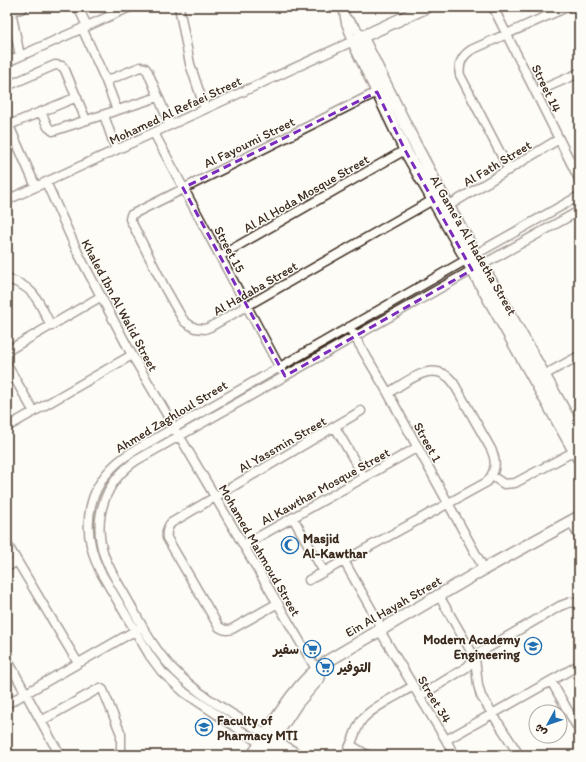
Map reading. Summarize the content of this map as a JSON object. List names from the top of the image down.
{
  "streets": {
    "street": [
      "Street 14",
      "Mohamed Al Refaei Street",
      "Al Fayoumi Street",
      "Al Fath Street",
      "Al Al Hoda Mosque Street",
      "Al Game'a Al Hadetha Street",
      "Street 15",
      "Al Hadaba Street",
      "Khaled Ibn Al Walid Street",
      "Ahmed Zaghloul Street",
      "Street 1",
      "Al Yassmin Street",
      "Al Kawthar Mosque Street",
      "Mohamed Mahmoud Street",
      "Ein Al Hayah Street",
      "Street 34"
    ]
  },
  "crossings": [
    ["Street 14", "Al Fath Street"],
    ["Mohamed Al Refaei Street", "Al Game'a Al Hadetha Street"],
    ["Mohamed Al Refaei Street", "Street 15"],
    ["Mohamed Al Refaei Street", "Khaled Ibn Al Walid Street"],
    ["Al Fayoumi Street", "Al Game'a Al Hadetha Street"],
    ["Al Fayoumi Street", "Street 15"],
    ["Al Fayoumi Street", "Al Hadaba Street"],
    ["Al Fath Street", "Al Game'a Al Hadetha Street"],
    ["Al Al Hoda Mosque Street", "Al Game'a Al Hadetha Street"],
    ["Al Al Hoda Mosque Street", "Street 15"],
    ["Al Game'a Al Hadetha Street", "Al Hadaba Street"],
    ["Al Game'a Al Hadetha Street", "Ahmed Zaghloul Street"],
    ["Street 15", "Al Hadaba Street"],
    ["Street 15", "Ahmed Zaghloul Street"],
    ["Khaled Ibn Al Walid Street", "Ahmed Zaghloul Street"],
    ["Khaled Ibn Al Walid Street", "Mohamed Mahmoud Street"],
    ["Ahmed Zaghloul Street", "Street 1"],
    ["Ahmed Zaghloul Street", "Mohamed Mahmoud Street"],
    ["Ahmed Zaghloul Street", "Ein Al Hayah Street"],
    ["Street 1", "Al Kawthar Mosque Street"],
    ["Street 1", "Ein Al Hayah Street"],
    ["Al Yassmin Street", "Mohamed Mahmoud Street"],
    ["Al Kawthar Mosque Street", "Mohamed Mahmoud Street"],
    ["Mohamed Mahmoud Street", "Ein Al Hayah Street"],
    ["Ein Al Hayah Street", "Street 34"]
  ],
  "places": {
    "mosque": ["Masjid Al-Kawthar"],
    "school or university": ["Modern Academy Engineering", "Faculty of Pharmacy MTI"],
    "supermarket": ["سفير", "التوفير"]
  },
  "north": "bottom left"
}
